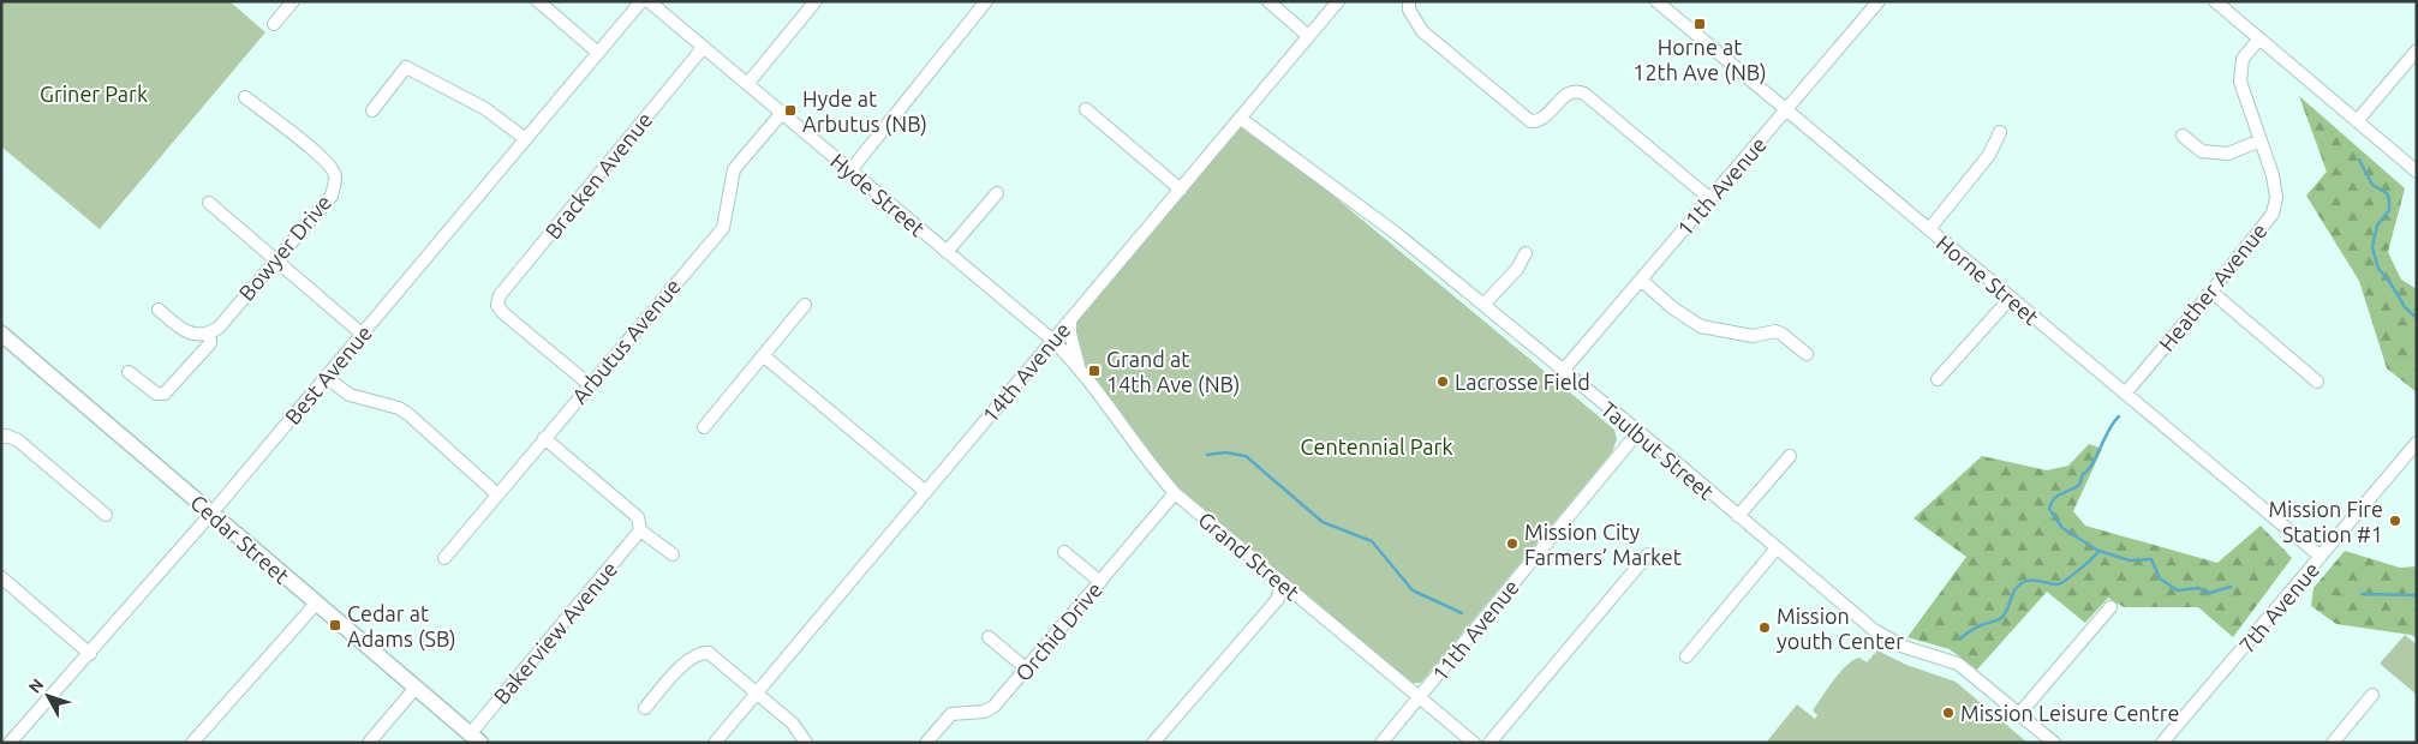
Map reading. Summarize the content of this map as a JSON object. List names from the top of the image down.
{
  "streets": {
    "main road": ["Cedar Street"],
    "street": [
      "Bracken Avenue",
      "11th Avenue",
      "Hyde Street",
      "Bowyer Drive",
      "Horne Street",
      "Heather Avenue",
      "Arbutus Avenue",
      "14th Avenue",
      "Best Avenue",
      "Taulbut Street",
      "Grand Street",
      "7th Avenue",
      "Orchid Drive",
      "Bakerview Avenue"
    ]
  },
  "crossings": [
    ["Bracken Avenue", "Hyde Street"],
    ["Bracken Avenue", "Arbutus Avenue"],
    ["11th Avenue", "Horne Street"],
    ["11th Avenue", "Taulbut Street"],
    ["11th Avenue", "Grand Street"],
    ["Hyde Street", "Arbutus Avenue"],
    ["Hyde Street", "14th Avenue"],
    ["Hyde Street", "Grand Street"],
    ["Horne Street", "Heather Avenue"],
    ["Horne Street", "7th Avenue"],
    ["14th Avenue", "Taulbut Street"],
    ["14th Avenue", "Grand Street"],
    ["Best Avenue", "Cedar Street"],
    ["Cedar Street", "Bakerview Avenue"],
    ["Grand Street", "Orchid Drive"]
  ],
  "parks": ["Griner Park", "Centennial Park"],
  "places": {
    "transit": [
      "Horne at 12th Ave (NB)",
      "Hyde at Arbutus (NB)",
      "Grand at 14th Ave (NB)",
      "Cedar at Adams (SB)"
    ],
    "other": [
      "Lacrosse Field",
      "Mission Fire Station #1",
      "Mission City Farmers’ Market",
      "Mission youth Center",
      "Mission Leisure Centre"
    ]
  },
  "north": "top left"
}
